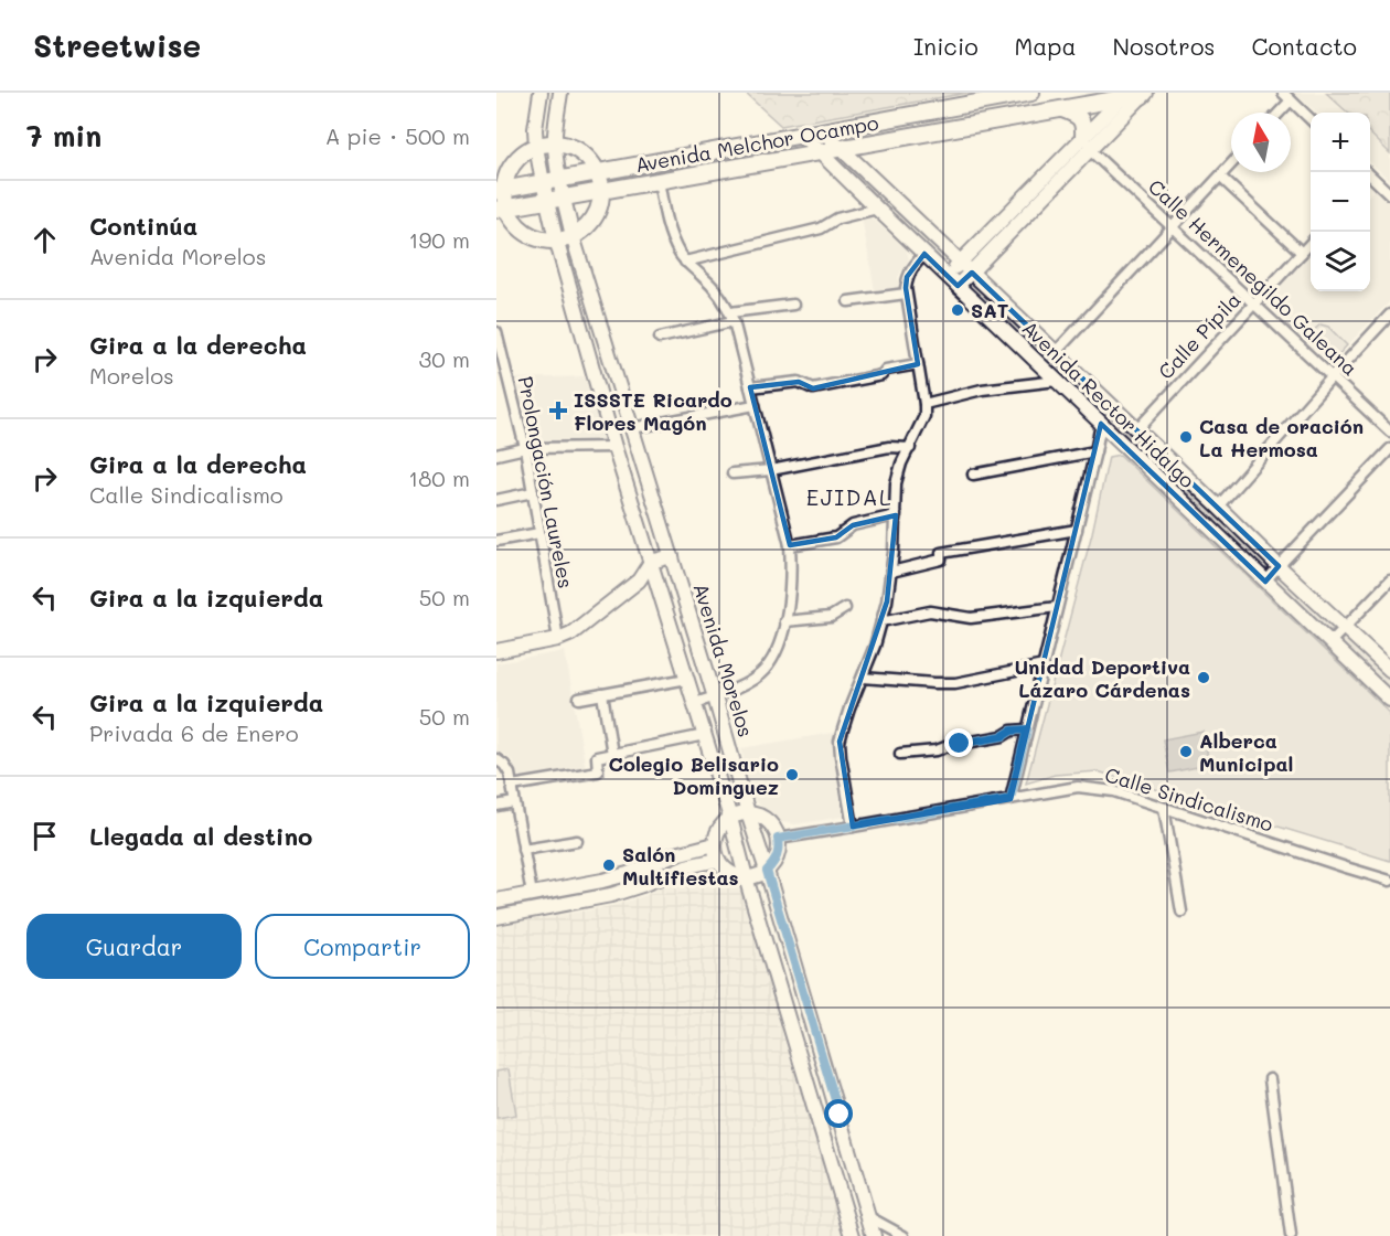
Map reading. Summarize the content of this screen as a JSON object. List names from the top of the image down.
{
  "streets": {
    "main road": ["Avenida Melchor Ocampo"],
    "street": [
      "Calle Hermenegildo Galeana",
      "Calle Pípila",
      "Avenida Rector Hidalgo",
      "Prolongación Laureles",
      "Avenida Morelos",
      "Calle Sindicalismo"
    ]
  },
  "crossings": [
    ["Avenida Melchor Ocampo", "Avenida Rector Hidalgo"],
    ["Avenida Melchor Ocampo", "Avenida Morelos"],
    ["Calle Hermenegildo Galeana", "Calle Pípila"],
    ["Calle Pípila", "Avenida Rector Hidalgo"]
  ],
  "districts": ["EJIDAL"],
  "places": {
    "other": [
      "SAT",
      "Casa de oración La Hermosa",
      "Unidad Deportiva Lázaro Cárdenas",
      "Alberca Municipal",
      "Colegio Belisario Dominguez",
      "Salón Multifiestas"
    ],
    "health": ["ISSSTE Ricardo Flores Magón"]
  },
  "north": "top",
  "page": {
    "header": "Streetwise",
    "nav": [
      "Inicio",
      "Mapa",
      "Nosotros",
      "Contacto"
    ],
    "heading": ["7 min", "A pie · 500 m"],
    "map_buttons": ["+", "−"],
    "list": [
      ["Continúa", "Avenida Morelos", "190 m"],
      ["Gira a la derecha", "Morelos", "30 m"],
      ["Gira a la derecha", "Calle Sindicalismo", "180 m"],
      ["Gira a la izquierda", "50 m"],
      ["Gira a la izquierda", "Privada 6 de Enero", "50 m"],
      "Llegada al destino"
    ],
    "buttons": ["Guardar", "Compartir"]
  }
}
